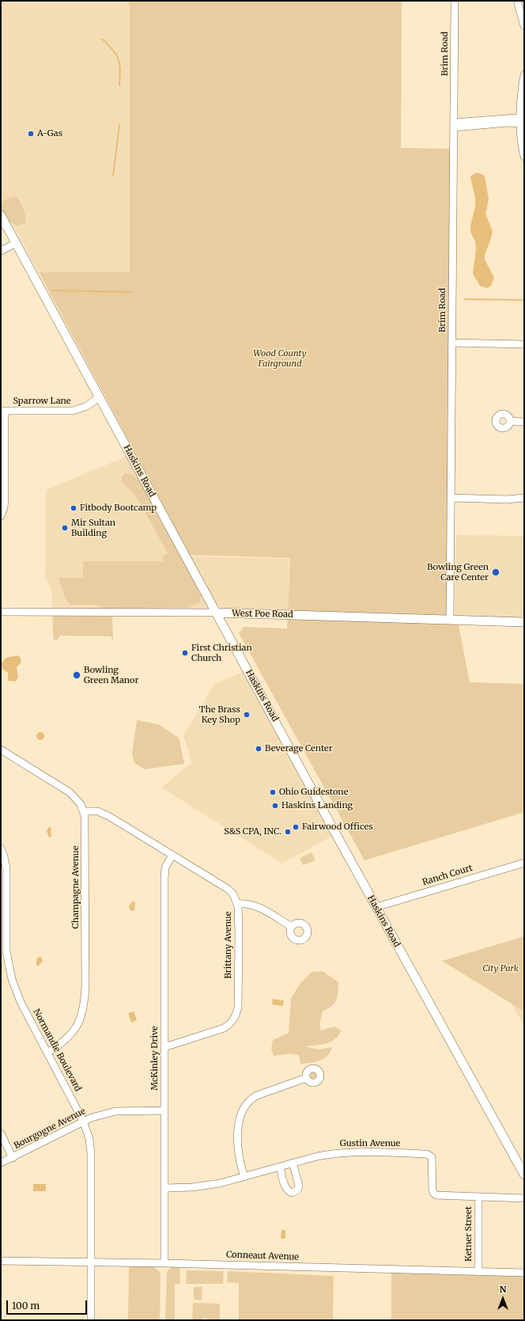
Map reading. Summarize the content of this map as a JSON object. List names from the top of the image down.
{
  "streets": {
    "main road": ["Haskins Road", "West Poe Road"],
    "street": [
      "Brim Road",
      "Sparrow Lane",
      "Ranch Court",
      "Champagne Avenue",
      "Brittany Avenue",
      "Normandie Boulevard",
      "McKinley Drive",
      "Bourgogne Avenue",
      "Gustin Avenue",
      "Ketner Street",
      "Conneaut Avenue"
    ]
  },
  "crossings": [
    ["Brim Road", "West Poe Road"],
    ["Sparrow Lane", "Haskins Road"],
    ["Haskins Road", "West Poe Road"],
    ["Haskins Road", "Ranch Court"],
    ["Champagne Avenue", "Brittany Avenue"],
    ["Champagne Avenue", "Normandie Boulevard"],
    ["Brittany Avenue", "McKinley Drive"],
    ["Normandie Boulevard", "Bourgogne Avenue"],
    ["Normandie Boulevard", "Conneaut Avenue"],
    ["McKinley Drive", "Bourgogne Avenue"],
    ["McKinley Drive", "Gustin Avenue"],
    ["McKinley Drive", "Conneaut Avenue"],
    ["Gustin Avenue", "Ketner Street"],
    ["Ketner Street", "Conneaut Avenue"]
  ],
  "parks": ["Wood County Fairground", "City Park"],
  "places": [
    "A-Gas",
    "Fitbody Bootcamp",
    "Mir Sultan Building",
    "Bowling Green Care Center",
    "First Christian Church",
    "Bowling Green Manor",
    "The Brass Key Shop",
    "Beverage Center",
    "Ohio Guidestone",
    "Haskins Landing",
    "Fairwood Offices",
    "S&S CPA, INC."
  ],
  "scale_bar": "100 m",
  "north": "top"
}
